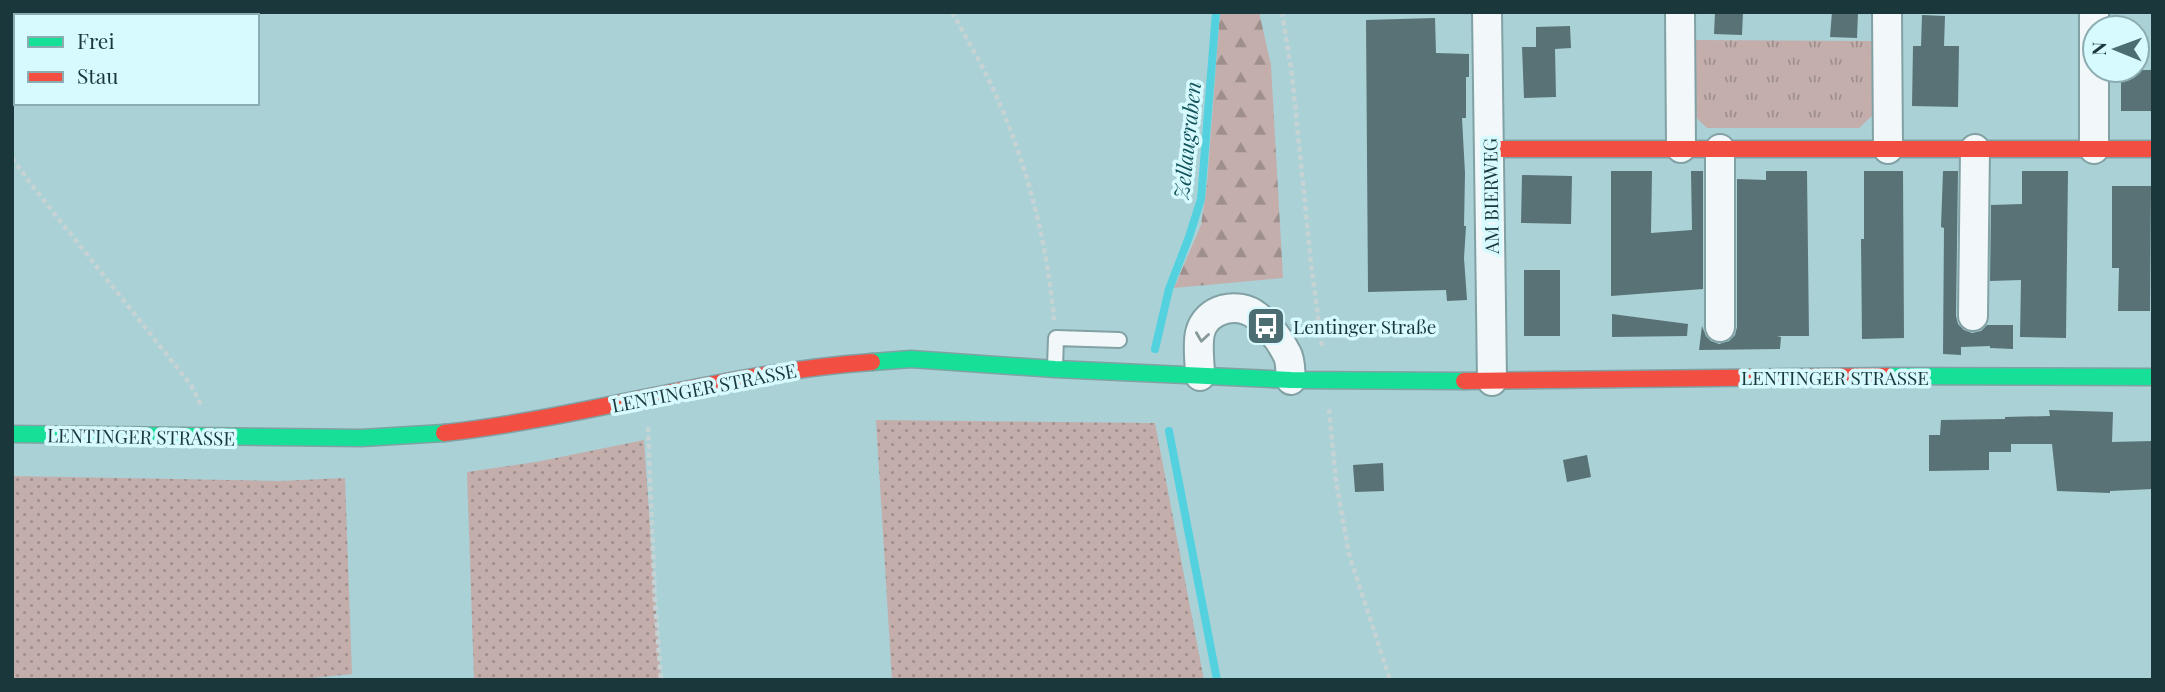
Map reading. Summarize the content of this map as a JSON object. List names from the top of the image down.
{
  "streets": {
    "street": ["AM BIERWEG", "LENTINGER STRASSE"]
  },
  "crossings": [
    ["AM BIERWEG", "LENTINGER STRASSE"]
  ],
  "water": ["Zellaugraben"],
  "places": {
    "bus stop": ["Lentinger Straße"]
  },
  "legend": ["Frei", "Stau"],
  "north": "left"
}
